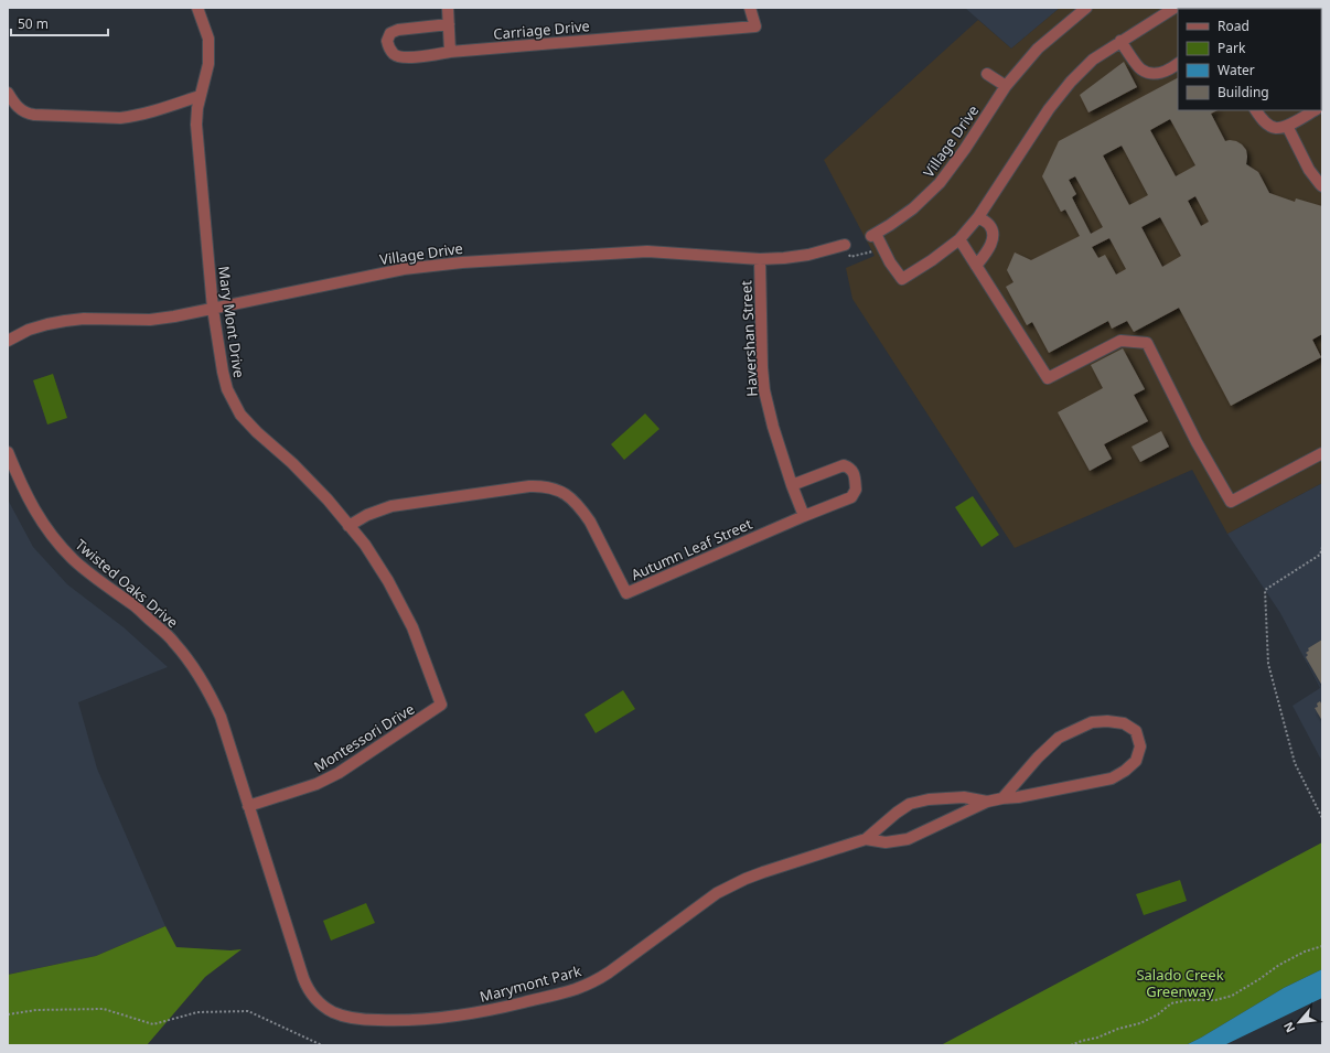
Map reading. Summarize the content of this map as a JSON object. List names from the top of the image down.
{
  "streets": {
    "street": [
      "Carriage Drive",
      "Village Drive",
      "Mary Mont Drive",
      "Havershan Street",
      "Autumn Leaf Street",
      "Twisted Oaks Drive",
      "Montessori Drive",
      "Marymont Park"
    ]
  },
  "crossings": [
    ["Village Drive", "Mary Mont Drive"],
    ["Village Drive", "Havershan Street"],
    ["Mary Mont Drive", "Autumn Leaf Street"],
    ["Mary Mont Drive", "Montessori Drive"],
    ["Havershan Street", "Autumn Leaf Street"],
    ["Twisted Oaks Drive", "Montessori Drive"],
    ["Twisted Oaks Drive", "Marymont Park"]
  ],
  "parks": ["Salado Creek Greenway"],
  "legend": [
    "Road",
    "Park",
    "Water",
    "Building"
  ],
  "scale_bar": "50 m",
  "north": "bottom left"
}
